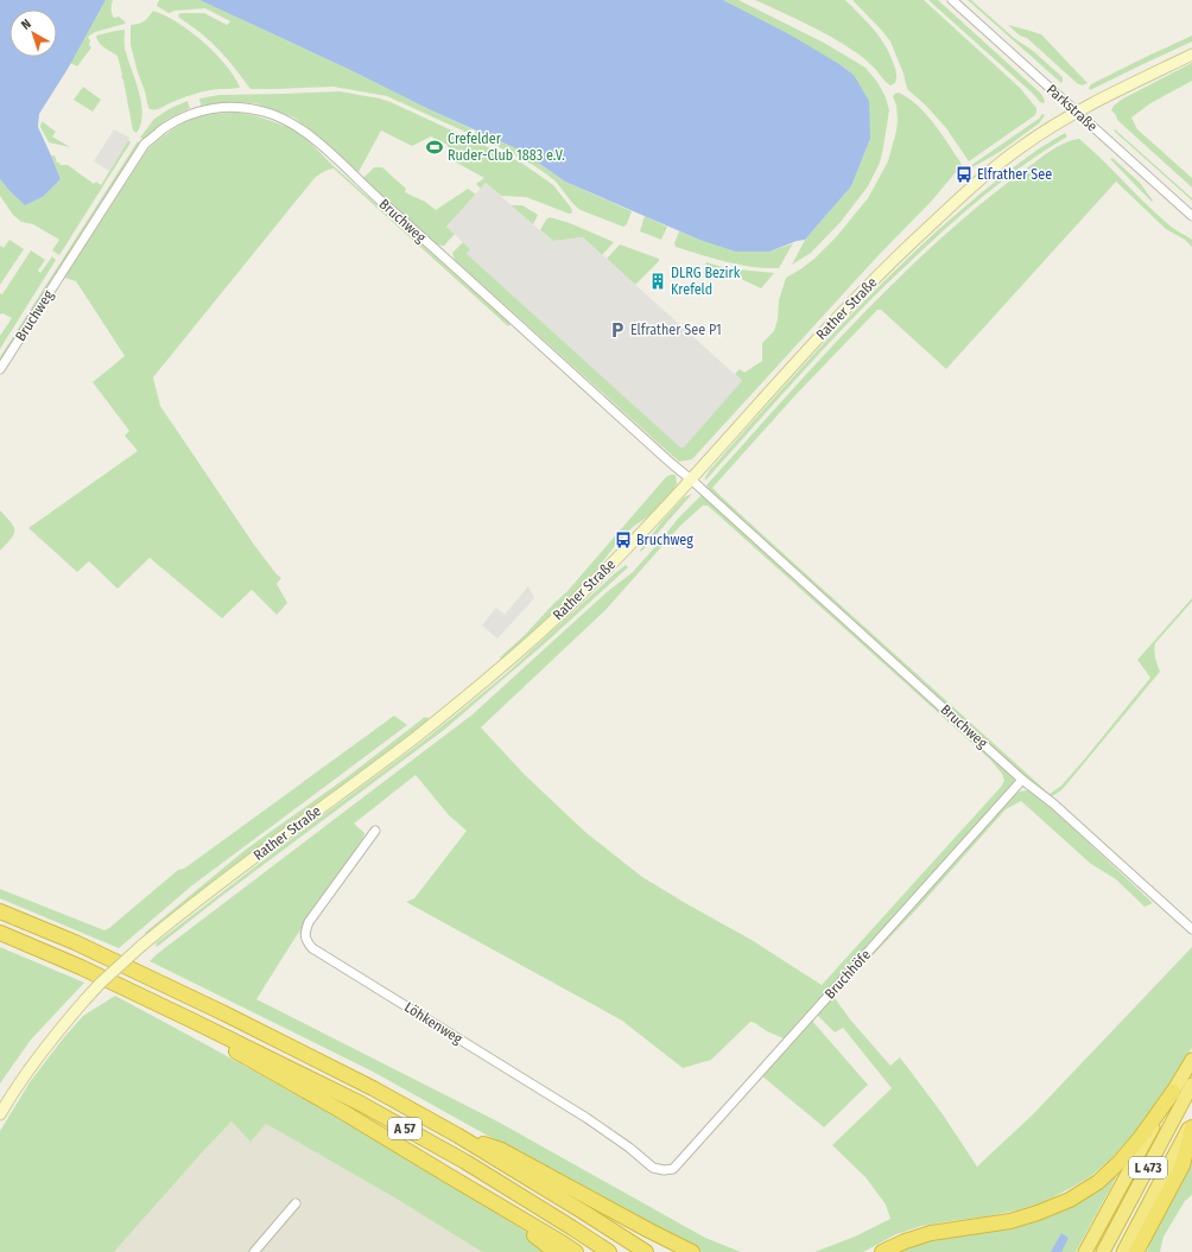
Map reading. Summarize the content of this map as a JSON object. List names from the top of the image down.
{
  "streets": {
    "highway": ["A 57", "L 473"],
    "main road": ["Rather Straße"],
    "street": [
      "Parkstraße",
      "Bruchweg",
      "Bruchhöfe",
      "Löhkenweg"
    ]
  },
  "crossings": [
    ["Parkstraße", "Rather Straße"],
    ["Bruchweg", "Rather Straße"],
    ["Bruchweg", "Bruchhöfe"],
    ["Bruchhöfe", "Löhkenweg"]
  ],
  "places": {
    "sports": ["Crefelder Ruder-Club 1883 e.V."],
    "bus stop": ["Elfrather See", "Bruchweg"],
    "building": ["DLRG Bezirk Krefeld"],
    "parking": ["Elfrather See P1"]
  },
  "north": "top left"
}
